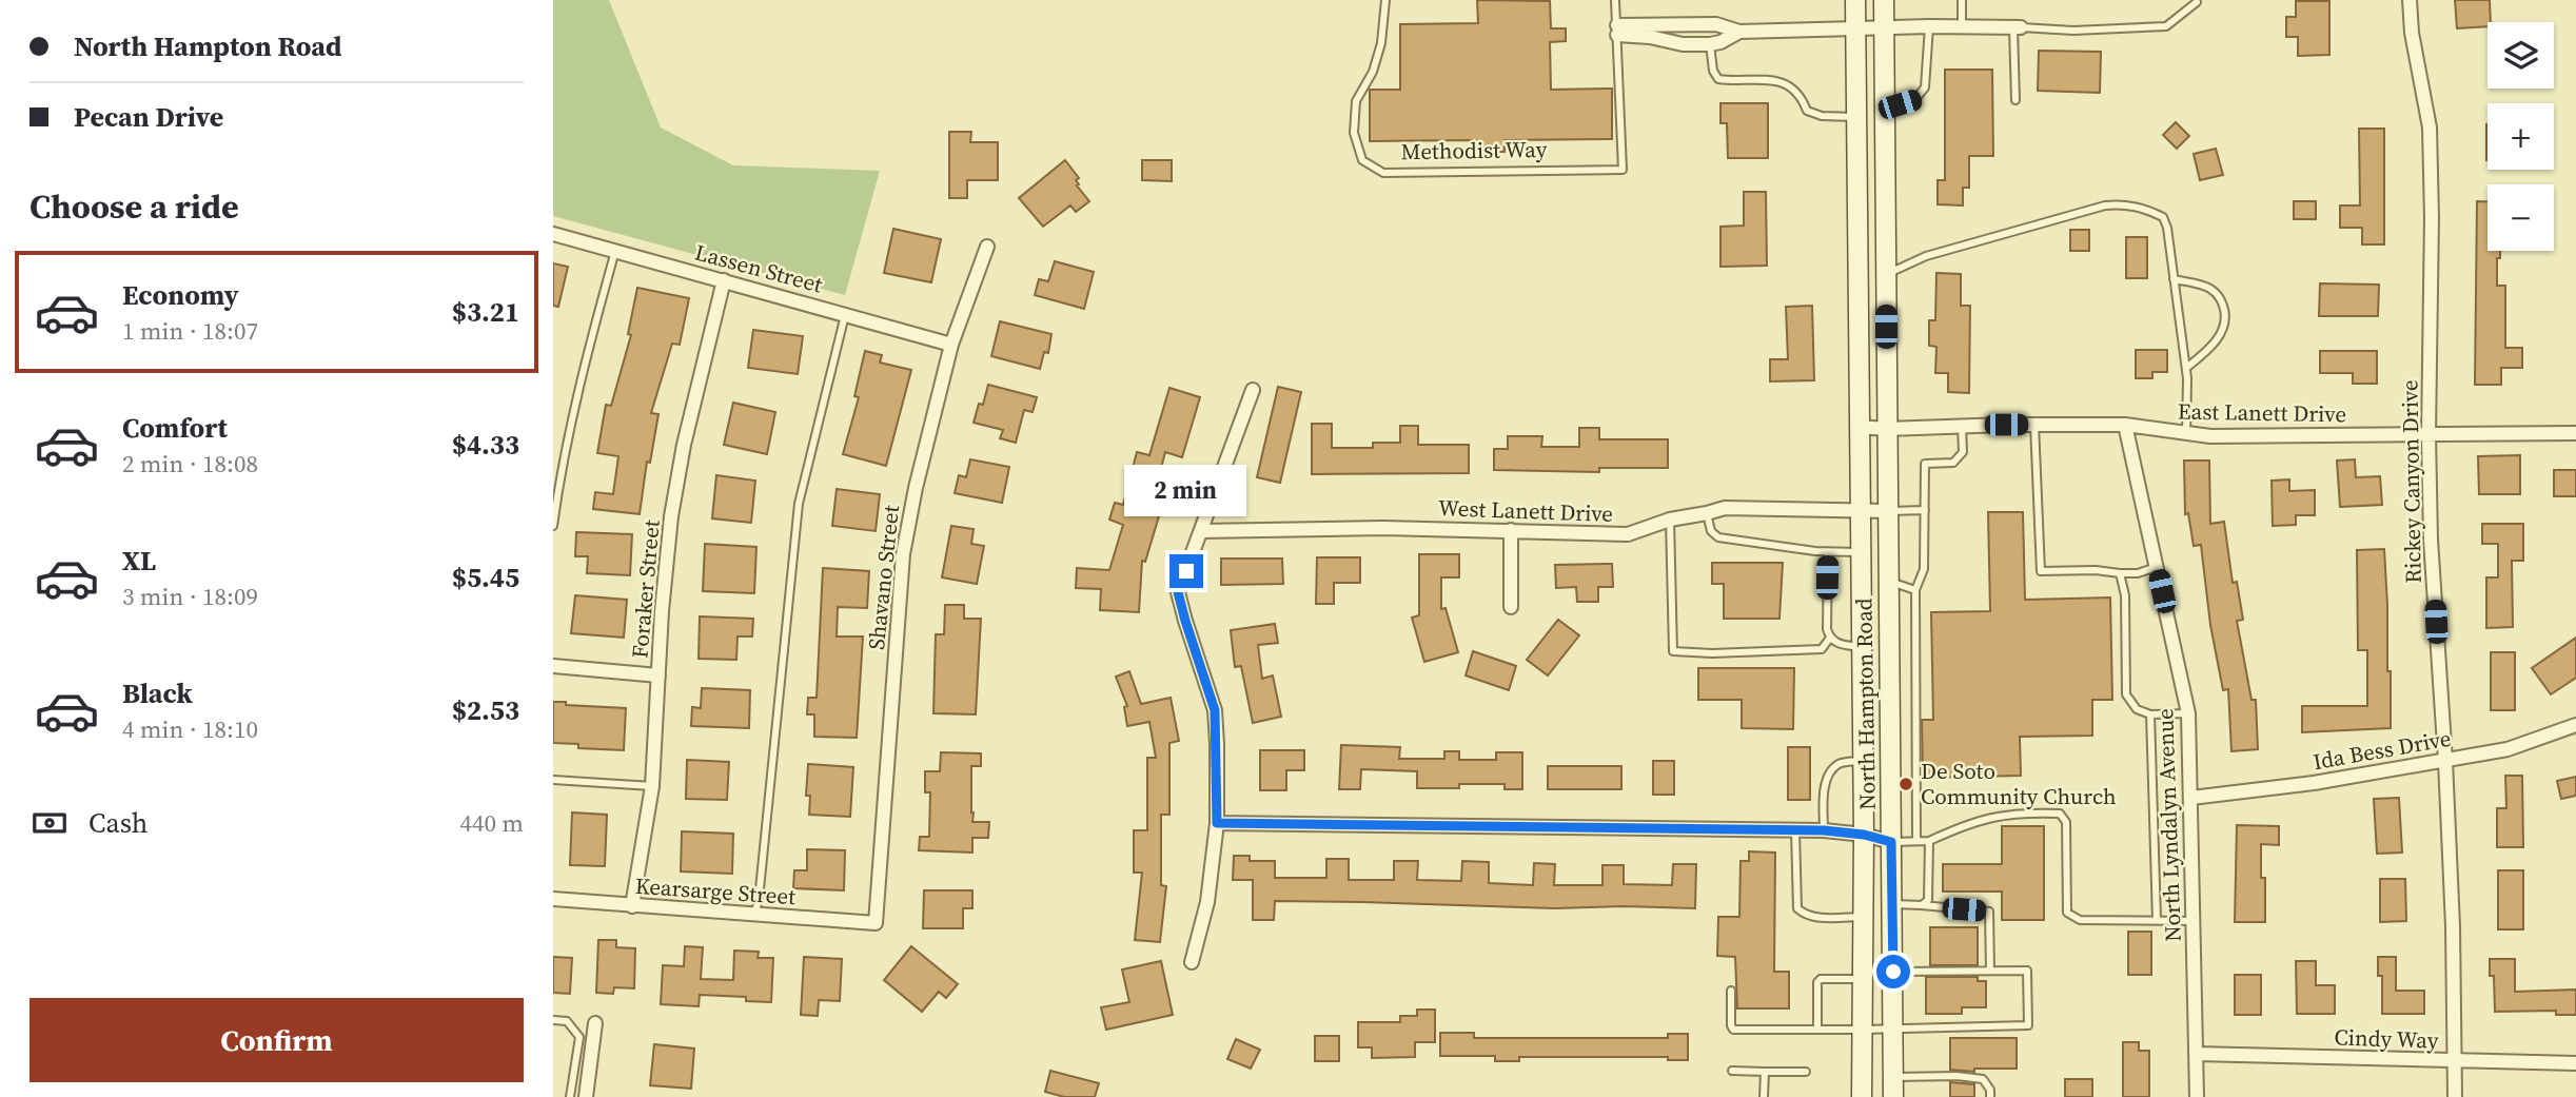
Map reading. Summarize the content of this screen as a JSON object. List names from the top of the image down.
{
  "streets": {
    "main road": ["North Hampton Road"],
    "street": [
      "Lassen Street",
      "East Lanett Drive",
      "Rickey Canyon Drive",
      "West Lanett Drive",
      "Shavano Street",
      "Foraker Street",
      "Ida Bess Drive",
      "North Lyndalyn Avenue",
      "Kearsarge Street",
      "Cindy Way"
    ],
    "lane": ["Methodist Way"]
  },
  "crossings": [
    ["Lassen Street", "Shavano Street"],
    ["Lassen Street", "Foraker Street"],
    ["East Lanett Drive", "Rickey Canyon Drive"],
    ["East Lanett Drive", "North Hampton Road"],
    ["East Lanett Drive", "North Lyndalyn Avenue"],
    ["Rickey Canyon Drive", "Ida Bess Drive"],
    ["Rickey Canyon Drive", "Cindy Way"],
    ["West Lanett Drive", "North Hampton Road"],
    ["Shavano Street", "Kearsarge Street"],
    ["Foraker Street", "Kearsarge Street"],
    ["Ida Bess Drive", "North Lyndalyn Avenue"],
    ["North Lyndalyn Avenue", "Cindy Way"]
  ],
  "places": ["De Soto Community Church"],
  "page": {
    "banner": ["North Hampton Road", "Pecan Drive"],
    "map_buttons": ["+", "−"],
    "heading": "Choose a ride",
    "list": [
      {
        "name": "Economy",
        "note": "1 min · 18:07",
        "value": "$3.21"
      },
      {
        "name": "Comfort",
        "note": "2 min · 18:08",
        "value": "$4.33"
      },
      {
        "name": "XL",
        "note": "3 min · 18:09",
        "value": "$5.45"
      },
      {
        "name": "Black",
        "note": "4 min · 18:10",
        "value": "$2.53"
      }
    ],
    "bubble": "2 min",
    "pay": ["Cash", "440 m"],
    "buttons": "Confirm"
  }
}
